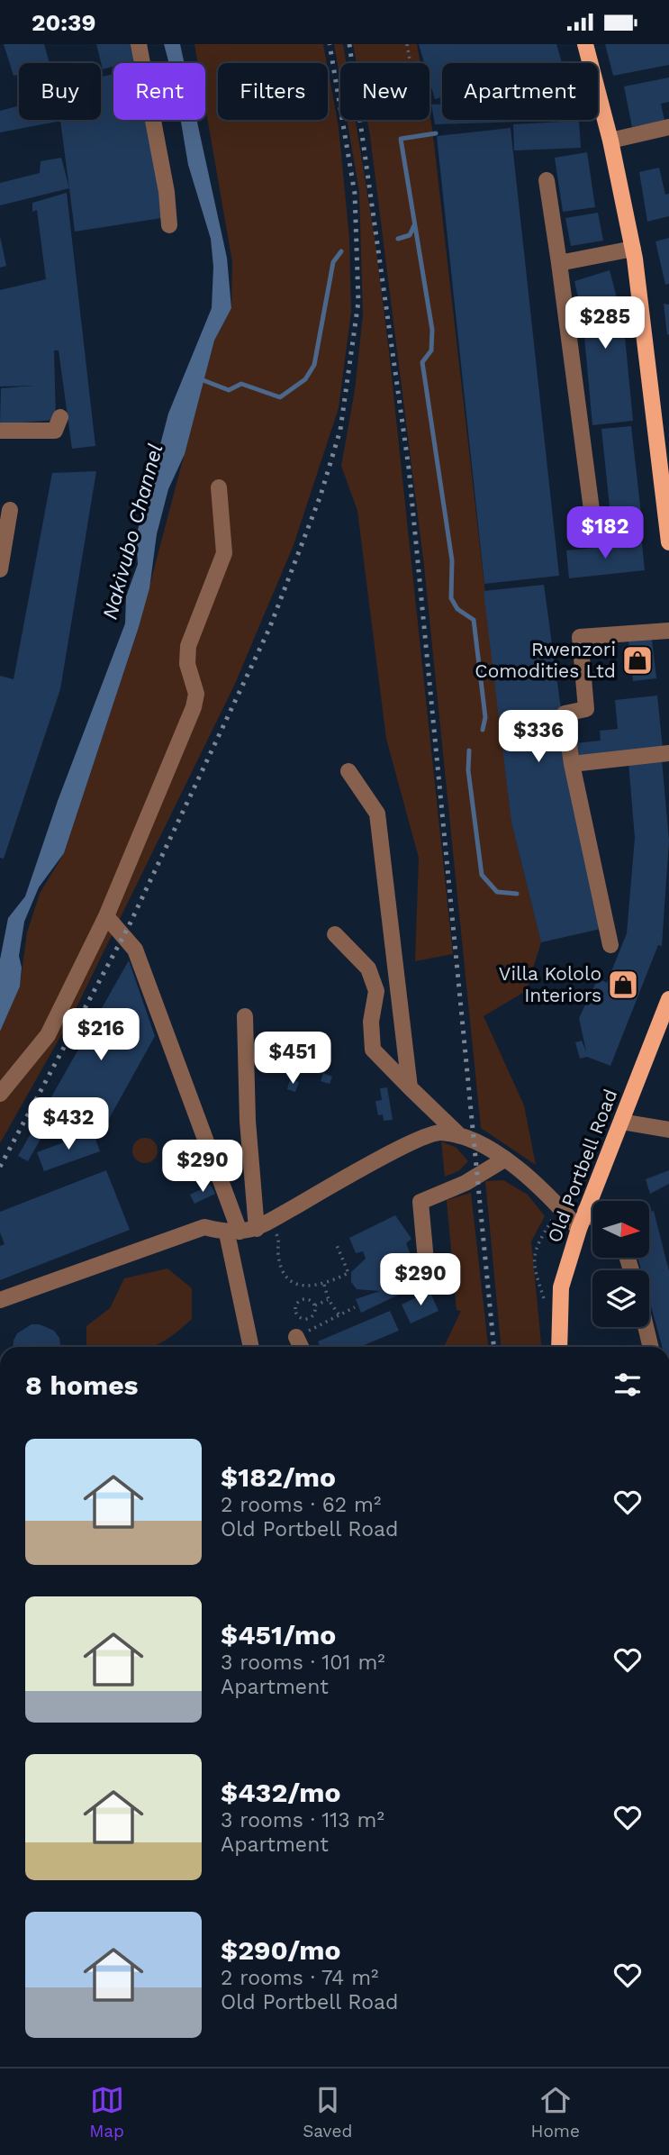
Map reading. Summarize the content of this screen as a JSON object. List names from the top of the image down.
{
  "streets": {
    "main road": ["Old Portbell Road"]
  },
  "water": ["Nakivubo Channel"],
  "places": {
    "shop": ["Rwenzori Comodities Ltd", "Villa Kololo Interiors"]
  },
  "north": "right",
  "page": {
    "status": "20:39",
    "chip": [
      "Buy",
      "Rent",
      "Filters",
      "New",
      "Apartment"
    ],
    "price": [
      "$285",
      "$182",
      "$336",
      "$216",
      "$451",
      "$432",
      "$290",
      "$290"
    ],
    "heading": "8 homes",
    "list": [
      {
        "name": "$182/mo",
        "note": "2 rooms · 62 m² · Old Portbell Road"
      },
      {
        "name": "$451/mo",
        "note": "3 rooms · 101 m² · Apartment"
      },
      {
        "name": "$432/mo",
        "note": "3 rooms · 113 m² · Apartment"
      },
      {
        "name": "$290/mo",
        "note": "2 rooms · 74 m² · Old Portbell Road"
      }
    ],
    "tabs": ["Map", "Saved", "Home"]
  }
}
